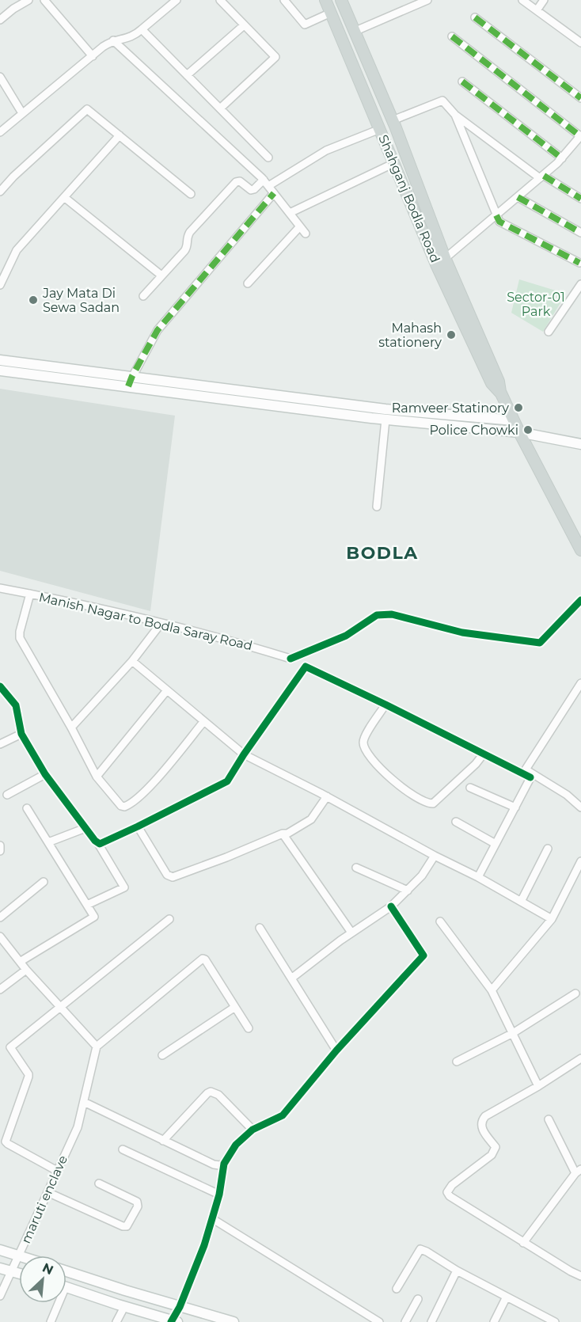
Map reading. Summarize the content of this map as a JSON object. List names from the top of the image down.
{
  "streets": {
    "main road": ["Shahganj Bodla Road"],
    "street": ["Manish Nagar to Bodla Saray Road", "maruti enclave"]
  },
  "districts": ["BODLA"],
  "parks": ["Sector-01 Park"],
  "places": [
    "Jay Mata Di Sewa Sadan",
    "Mahash stationery",
    "Ramveer Statinory",
    "Police Chowki"
  ],
  "north": "top right"
}
